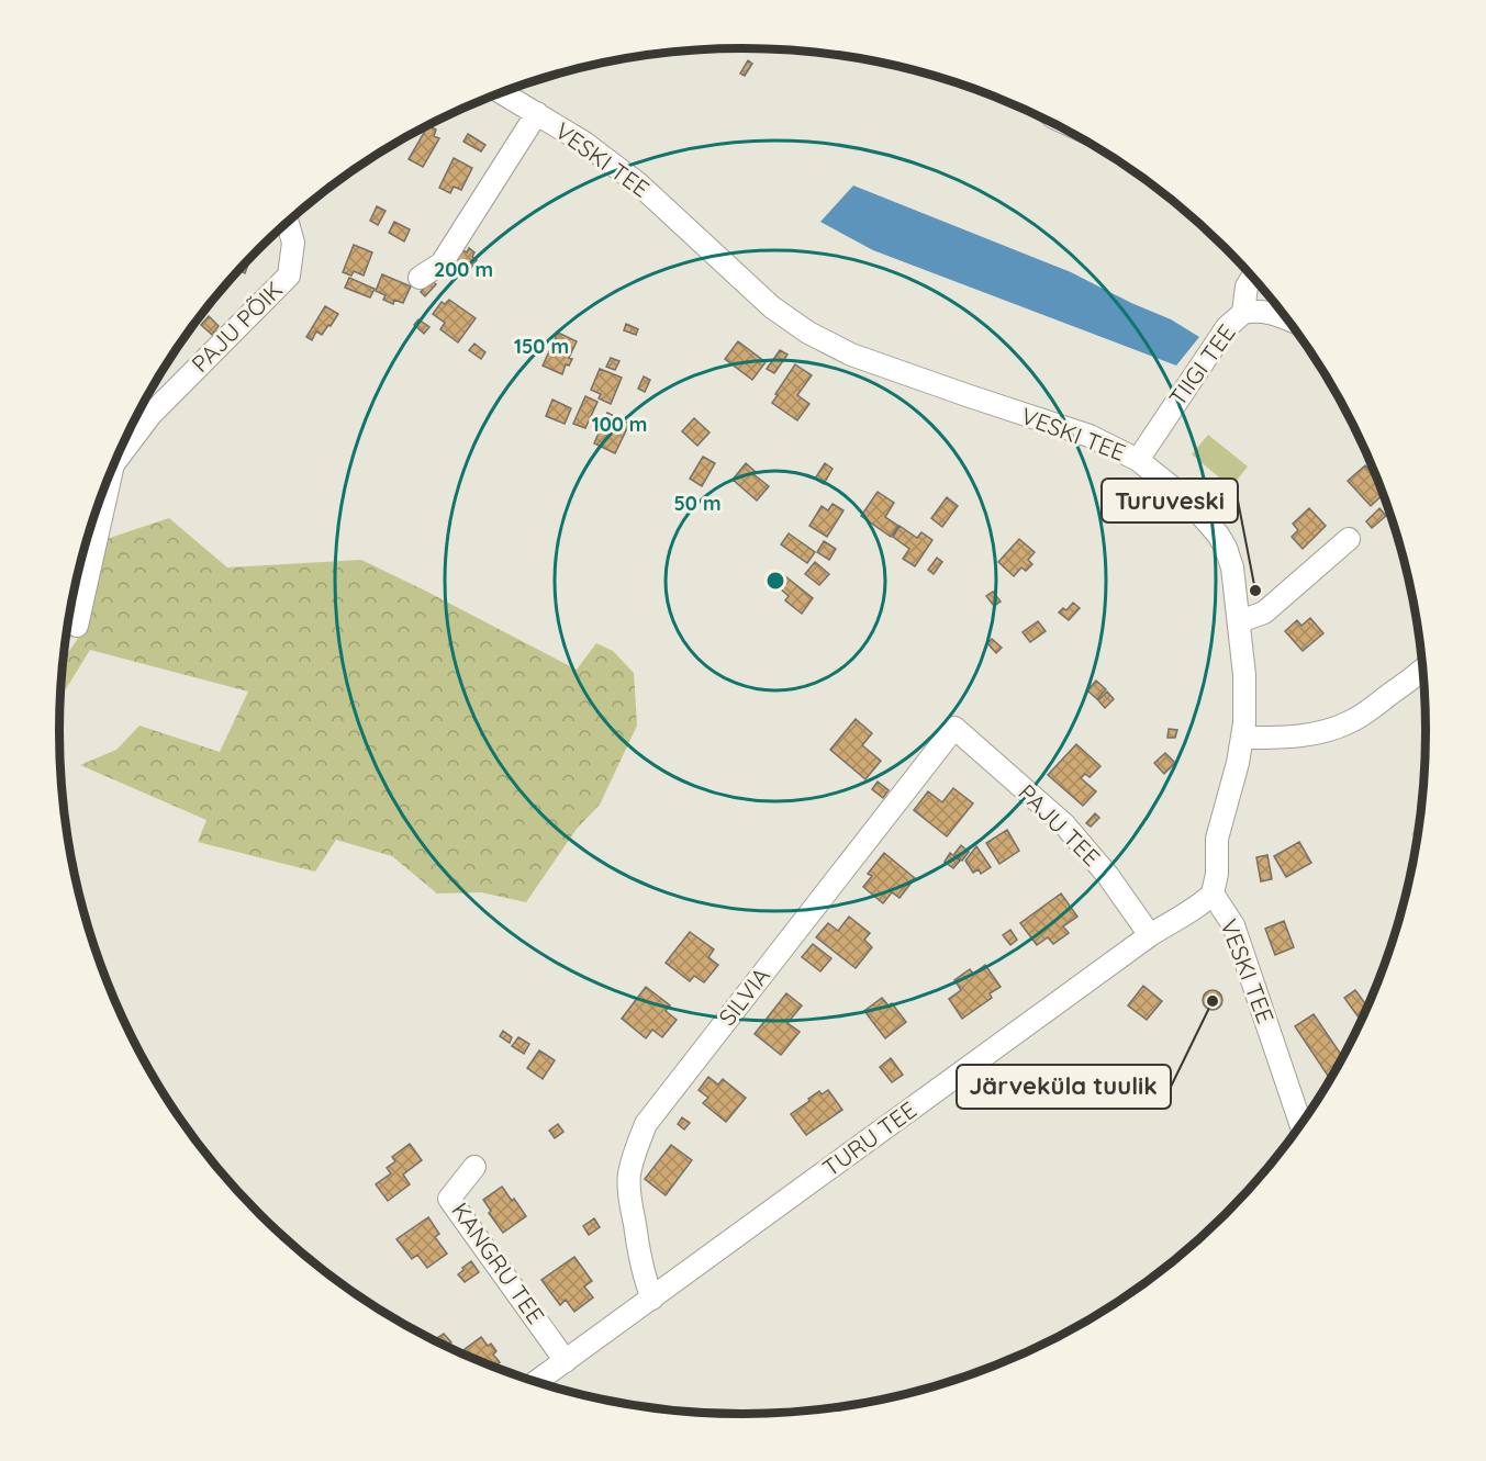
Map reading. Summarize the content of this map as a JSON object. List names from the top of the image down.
{
  "streets": {
    "street": [
      "VESKI TEE",
      "PAJU PÕIK",
      "TIIGI TEE",
      "PAJU TEE",
      "SILVIA",
      "TURU TEE",
      "KANGRU TEE"
    ]
  },
  "crossings": [
    ["VESKI TEE", "TIIGI TEE"],
    ["VESKI TEE", "TURU TEE"],
    ["PAJU TEE", "SILVIA"],
    ["PAJU TEE", "TURU TEE"],
    ["SILVIA", "TURU TEE"],
    ["TURU TEE", "KANGRU TEE"]
  ],
  "places": ["Turuveski", "Järveküla tuulik"],
  "rings": [
    "200 m",
    "150 m",
    "100 m",
    "50 m"
  ]
}
